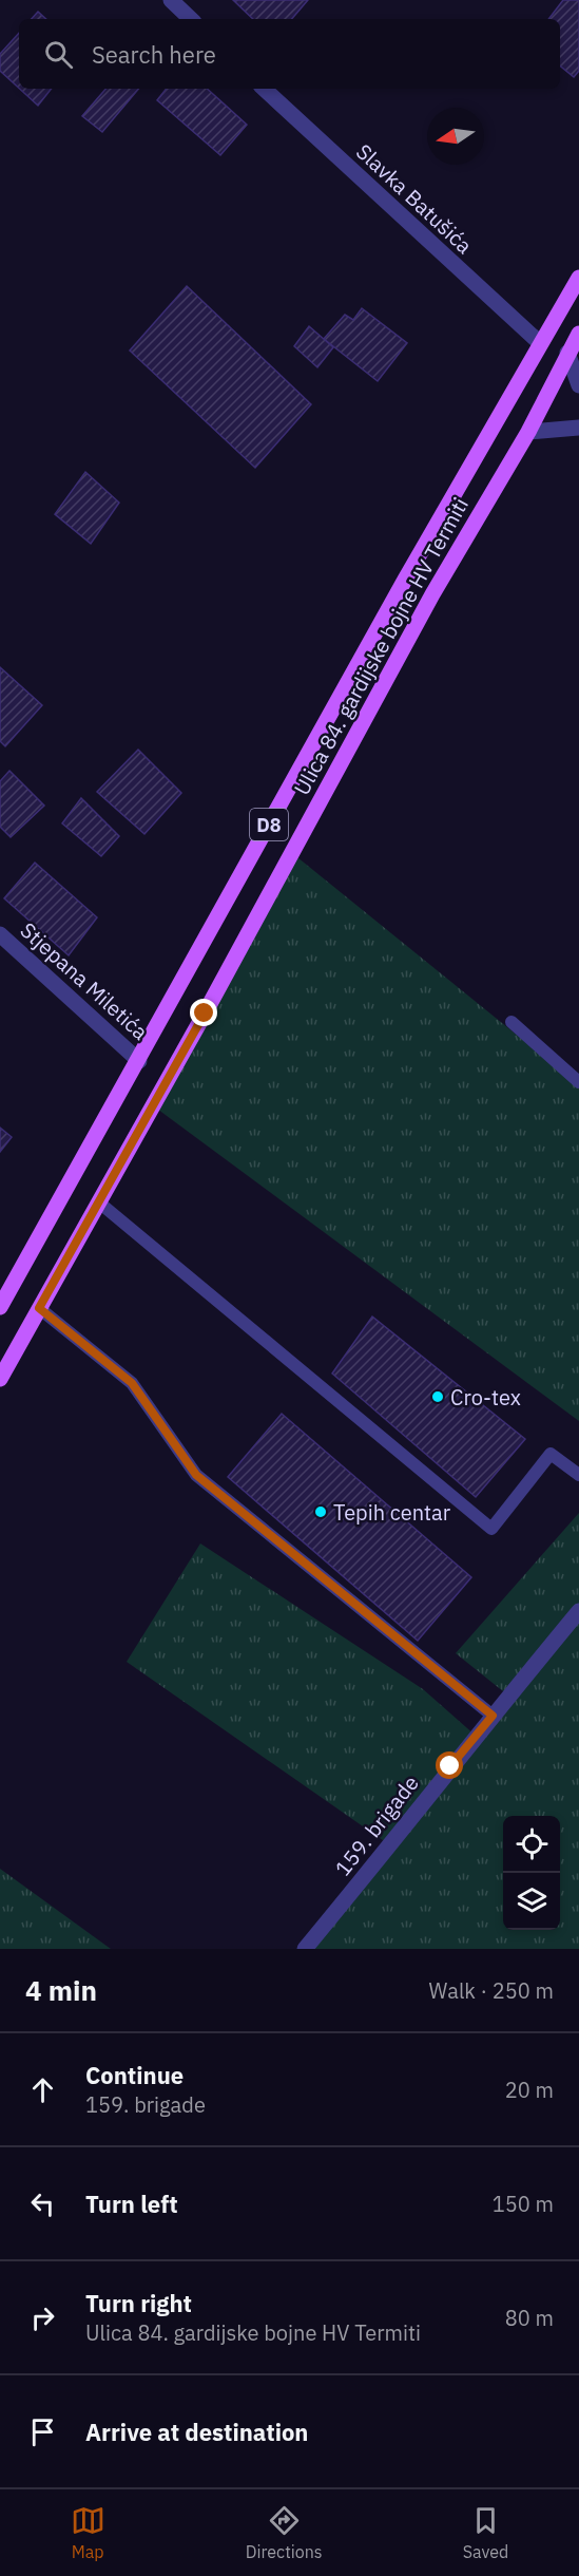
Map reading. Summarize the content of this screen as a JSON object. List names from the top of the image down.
{
  "streets": {
    "main road": ["Ulica 84. gardijske bojne HV Termiti", "D8"],
    "street": ["Slavka Batušića", "Stjepana Miletića", "159. brigade"]
  },
  "crossings": [
    ["Slavka Batušića", "Ulica 84. gardijske bojne HV Termiti"],
    ["Ulica 84. gardijske bojne HV Termiti", "Stjepana Miletića"]
  ],
  "places": ["Cro-tex", "Tepih centar"],
  "north": "left",
  "page": {
    "search": "Search here",
    "heading": ["4 min", "Walk · 250 m"],
    "list": [
      ["Continue", "159. brigade", "20 m"],
      ["Turn left", "150 m"],
      ["Turn right", "Ulica 84. gardijske bojne HV Termiti", "80 m"],
      "Arrive at destination"
    ],
    "nav": ["Map", "Directions", "Saved"]
  }
}
